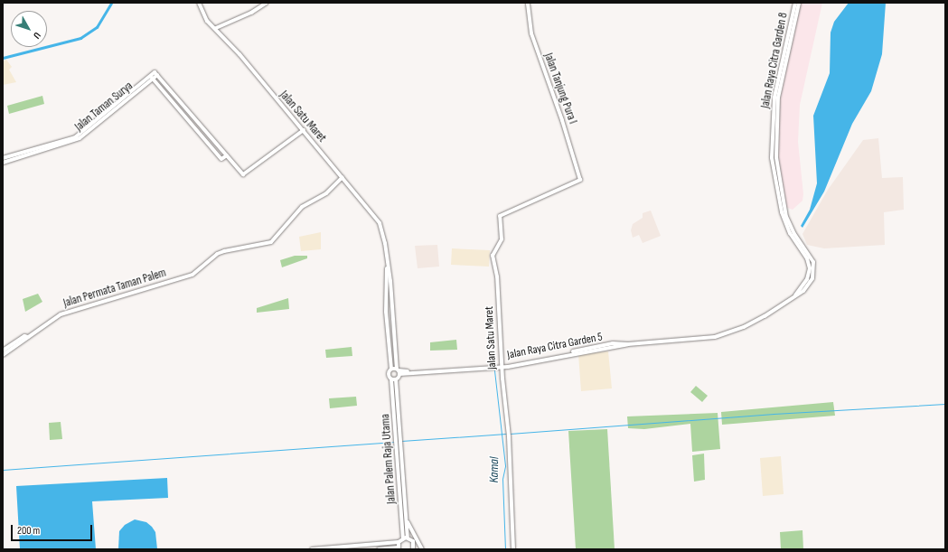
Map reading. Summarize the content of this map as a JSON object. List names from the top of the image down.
{
  "streets": {
    "street": [
      "Jalan Raya Citra Garden 8",
      "Jalan Tanjung Pura I",
      "Jalan Taman Surya",
      "Jalan Satu Maret",
      "Jalan Permata Taman Palem",
      "Jalan Raya Citra Garden 5",
      "Jalan Palem Raja Utama"
    ]
  },
  "crossings": [
    ["Jalan Raya Citra Garden 8", "Jalan Raya Citra Garden 5"],
    ["Jalan Tanjung Pura I", "Jalan Satu Maret"],
    ["Jalan Taman Surya", "Jalan Satu Maret"],
    ["Jalan Satu Maret", "Jalan Permata Taman Palem"],
    ["Jalan Satu Maret", "Jalan Raya Citra Garden 5"],
    ["Jalan Satu Maret", "Jalan Palem Raja Utama"]
  ],
  "water": ["Kamal"],
  "scale_bar": "200 m",
  "north": "bottom right"
}
